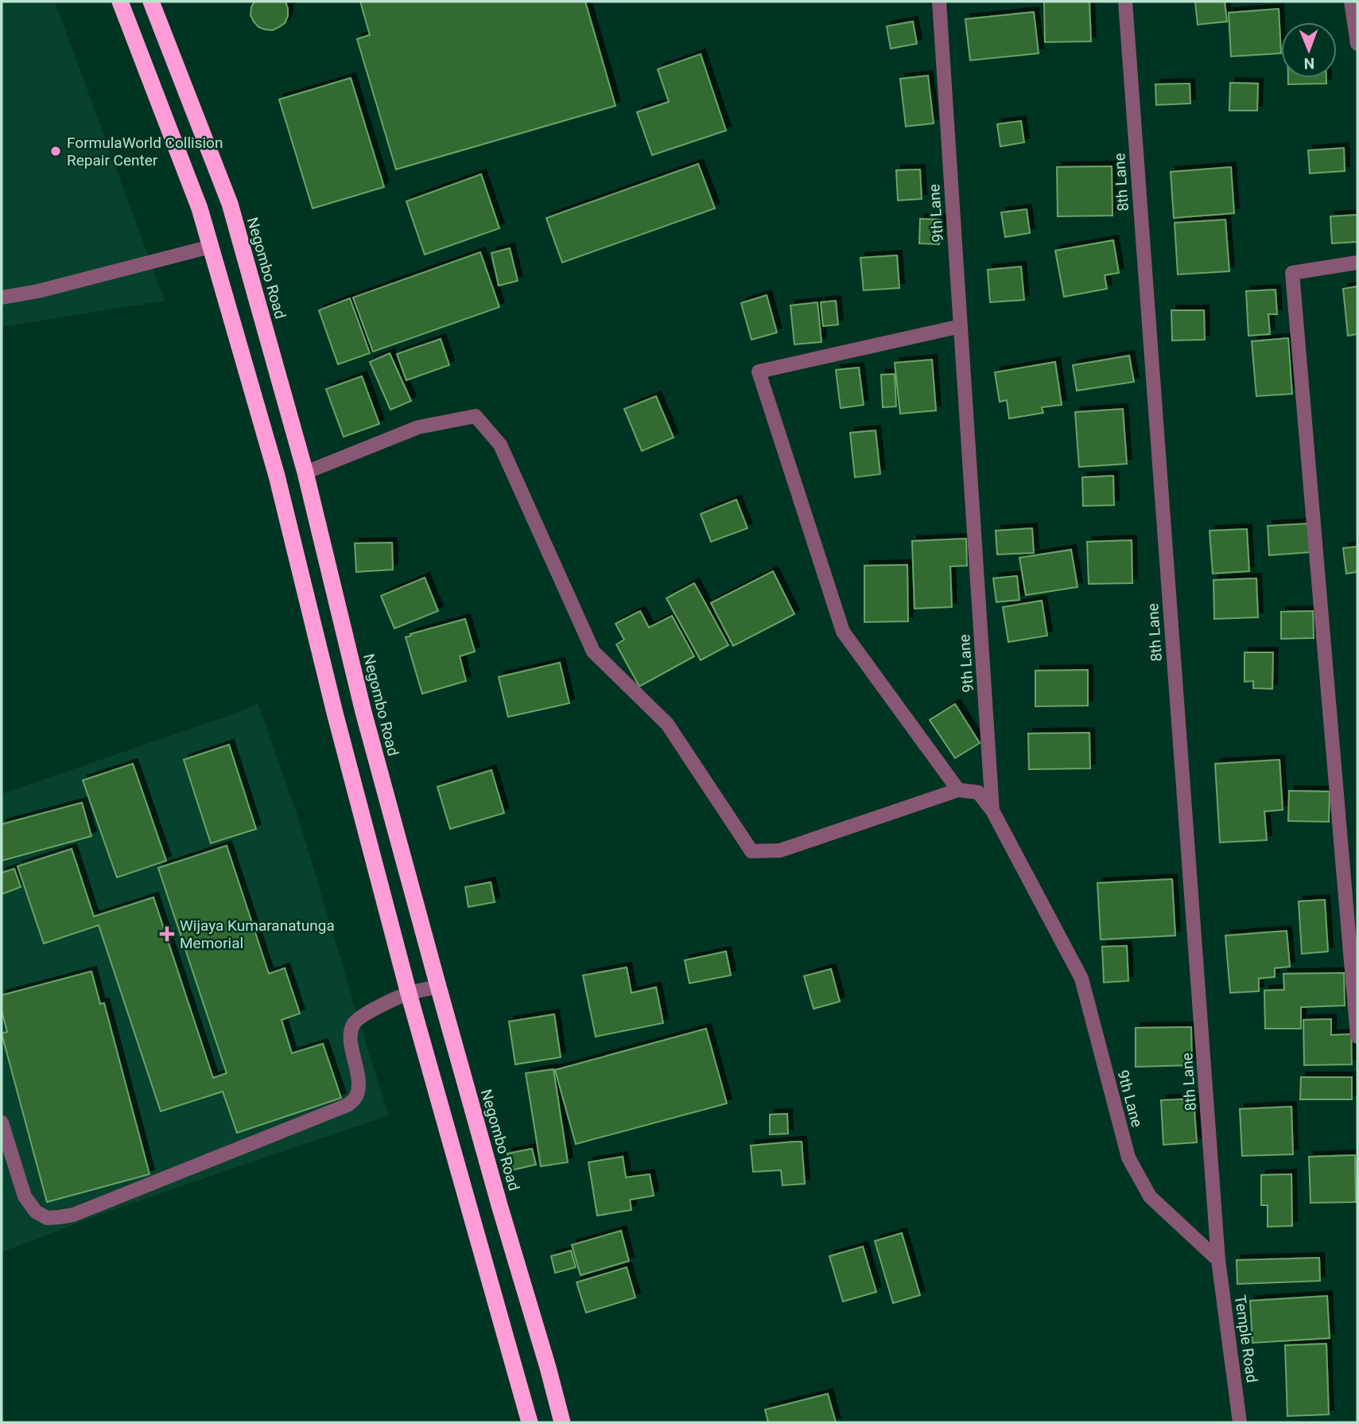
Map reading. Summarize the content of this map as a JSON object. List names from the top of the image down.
{
  "streets": {
    "highway": ["Negombo Road"],
    "street": ["8th Lane", "9th Lane", "Temple Road"]
  },
  "crossings": [
    ["8th Lane", "9th Lane"],
    ["8th Lane", "Temple Road"],
    ["9th Lane", "Temple Road"]
  ],
  "places": {
    "other": ["FormulaWorld Collision Repair Center"],
    "health": ["Wijaya Kumaranatunga Memorial"]
  },
  "north": "bottom"
}
